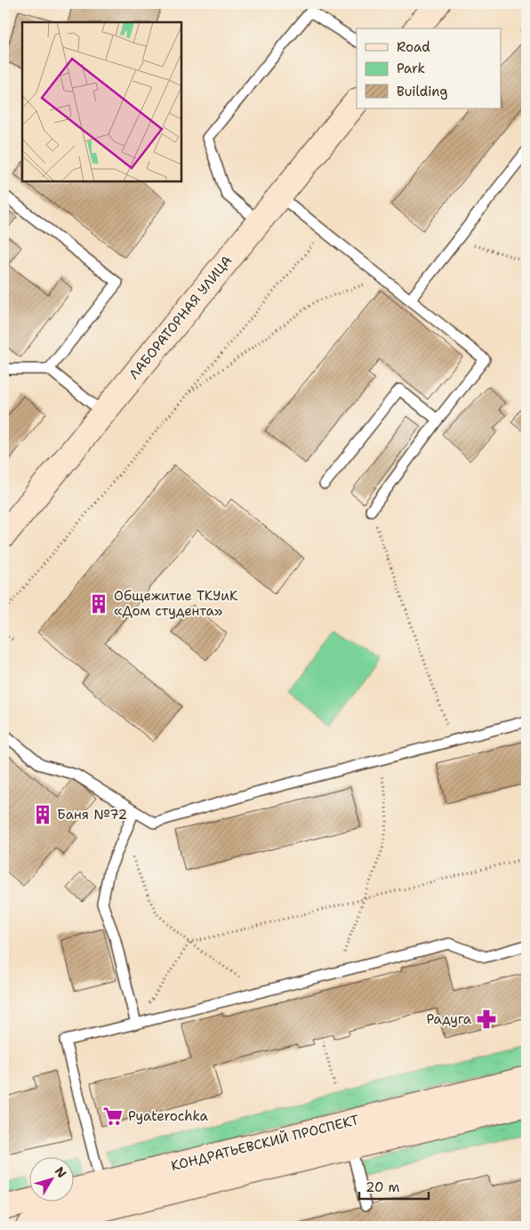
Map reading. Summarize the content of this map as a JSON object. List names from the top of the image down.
{
  "streets": {
    "main road": ["ЛАБОРАТОРНАЯ УЛИЦА", "КОНДРАТЬЕВСКИЙ ПРОСПЕКТ"]
  },
  "places": {
    "building": ["Общежитие ТКУиК «Дом студента»", "Баня №72"],
    "pharmacy": ["Радуга"],
    "supermarket": ["Pyaterochka"]
  },
  "legend": ["Road", "Park", "Building"],
  "scale_bar": "20 m",
  "north": "top right"
}
